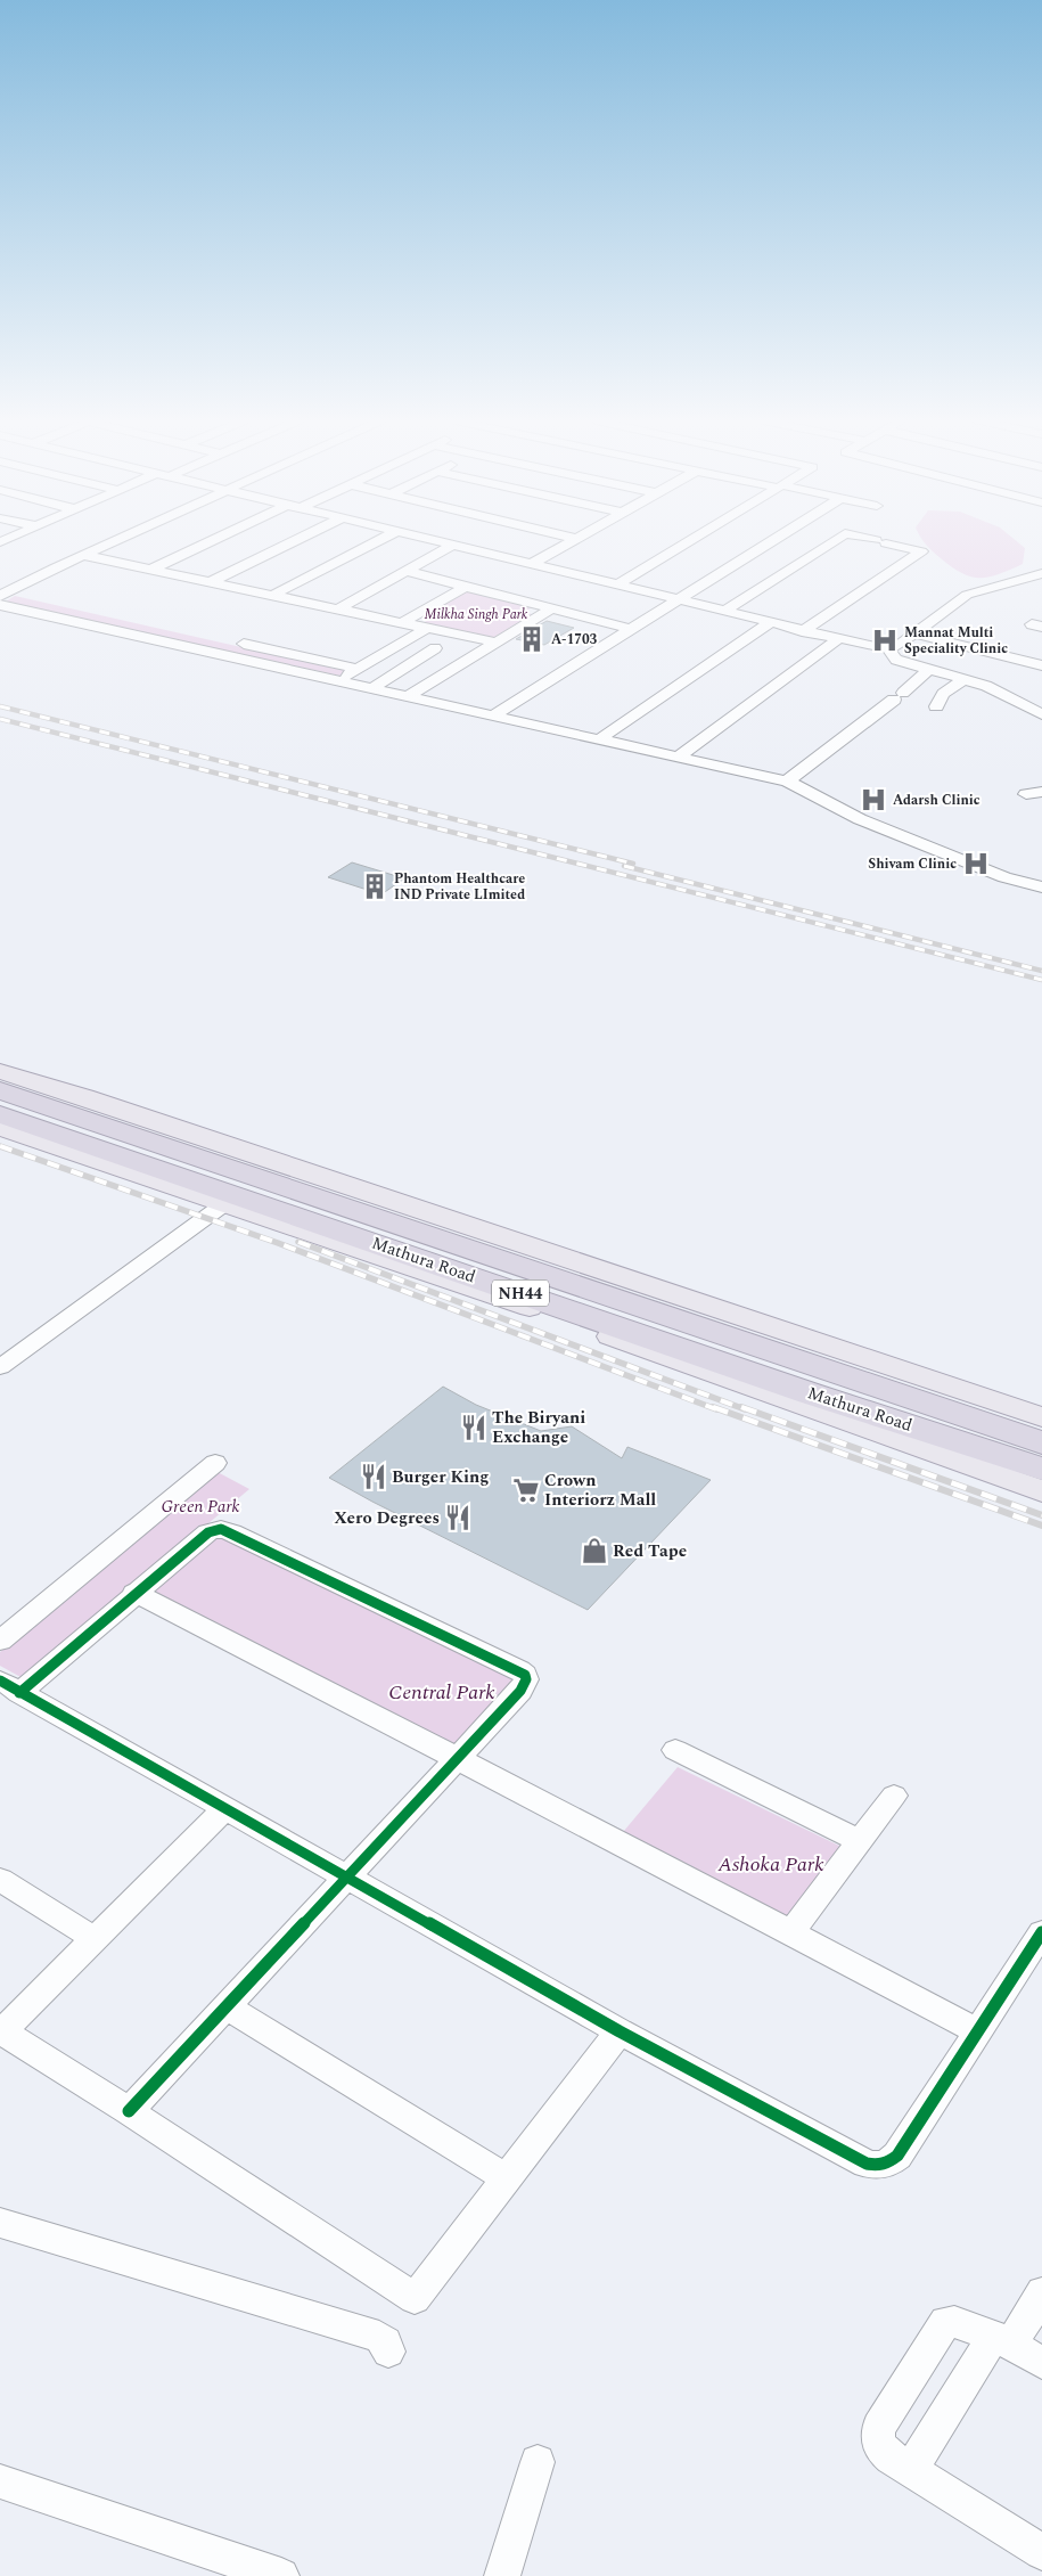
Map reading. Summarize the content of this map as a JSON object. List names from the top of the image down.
{
  "streets": {
    "highway": ["Mathura Road", "NH44"]
  },
  "parks": [
    "Milkha Singh Park",
    "Green Park",
    "Central Park",
    "Ashoka Park"
  ],
  "places": {
    "building": ["A-1703", "Phantom Healthcare IND Private LImited"],
    "hospital": ["Mannat Multi Speciality Clinic", "Adarsh Clinic", "Shivam Clinic"],
    "restaurant": ["The Biryani Exchange", "Burger King", "Xero Degrees"],
    "supermarket": ["Crown Interiorz Mall"],
    "shop": ["Red Tape"]
  }
}
